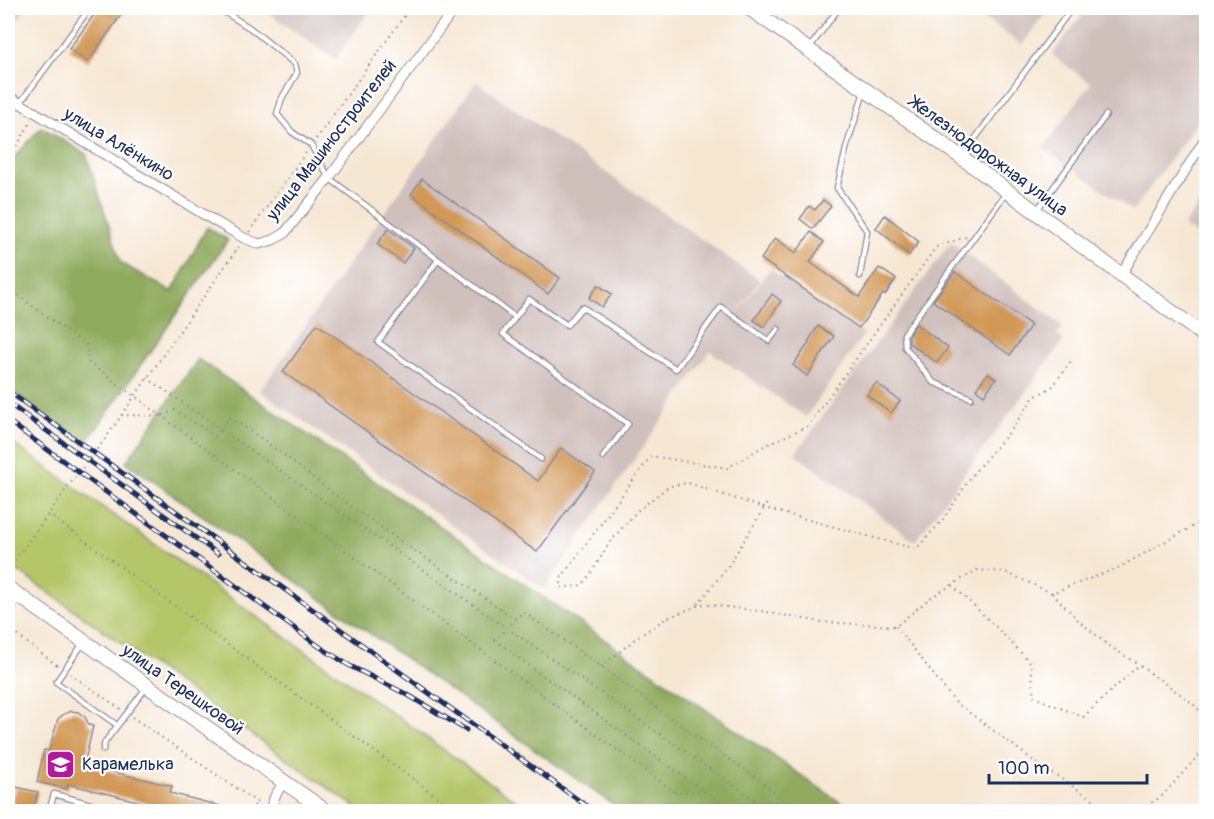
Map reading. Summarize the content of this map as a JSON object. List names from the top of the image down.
{
  "streets": {
    "street": [
      "улица Машиностроителей",
      "улица Алёнкино",
      "Железнодорожная улица",
      "улица Терешковой"
    ]
  },
  "crossings": [
    ["улица Машиностроителей", "улица Алёнкино"]
  ],
  "places": {
    "school or university": ["Карамелька"]
  },
  "scale_bar": "100 m"
}
